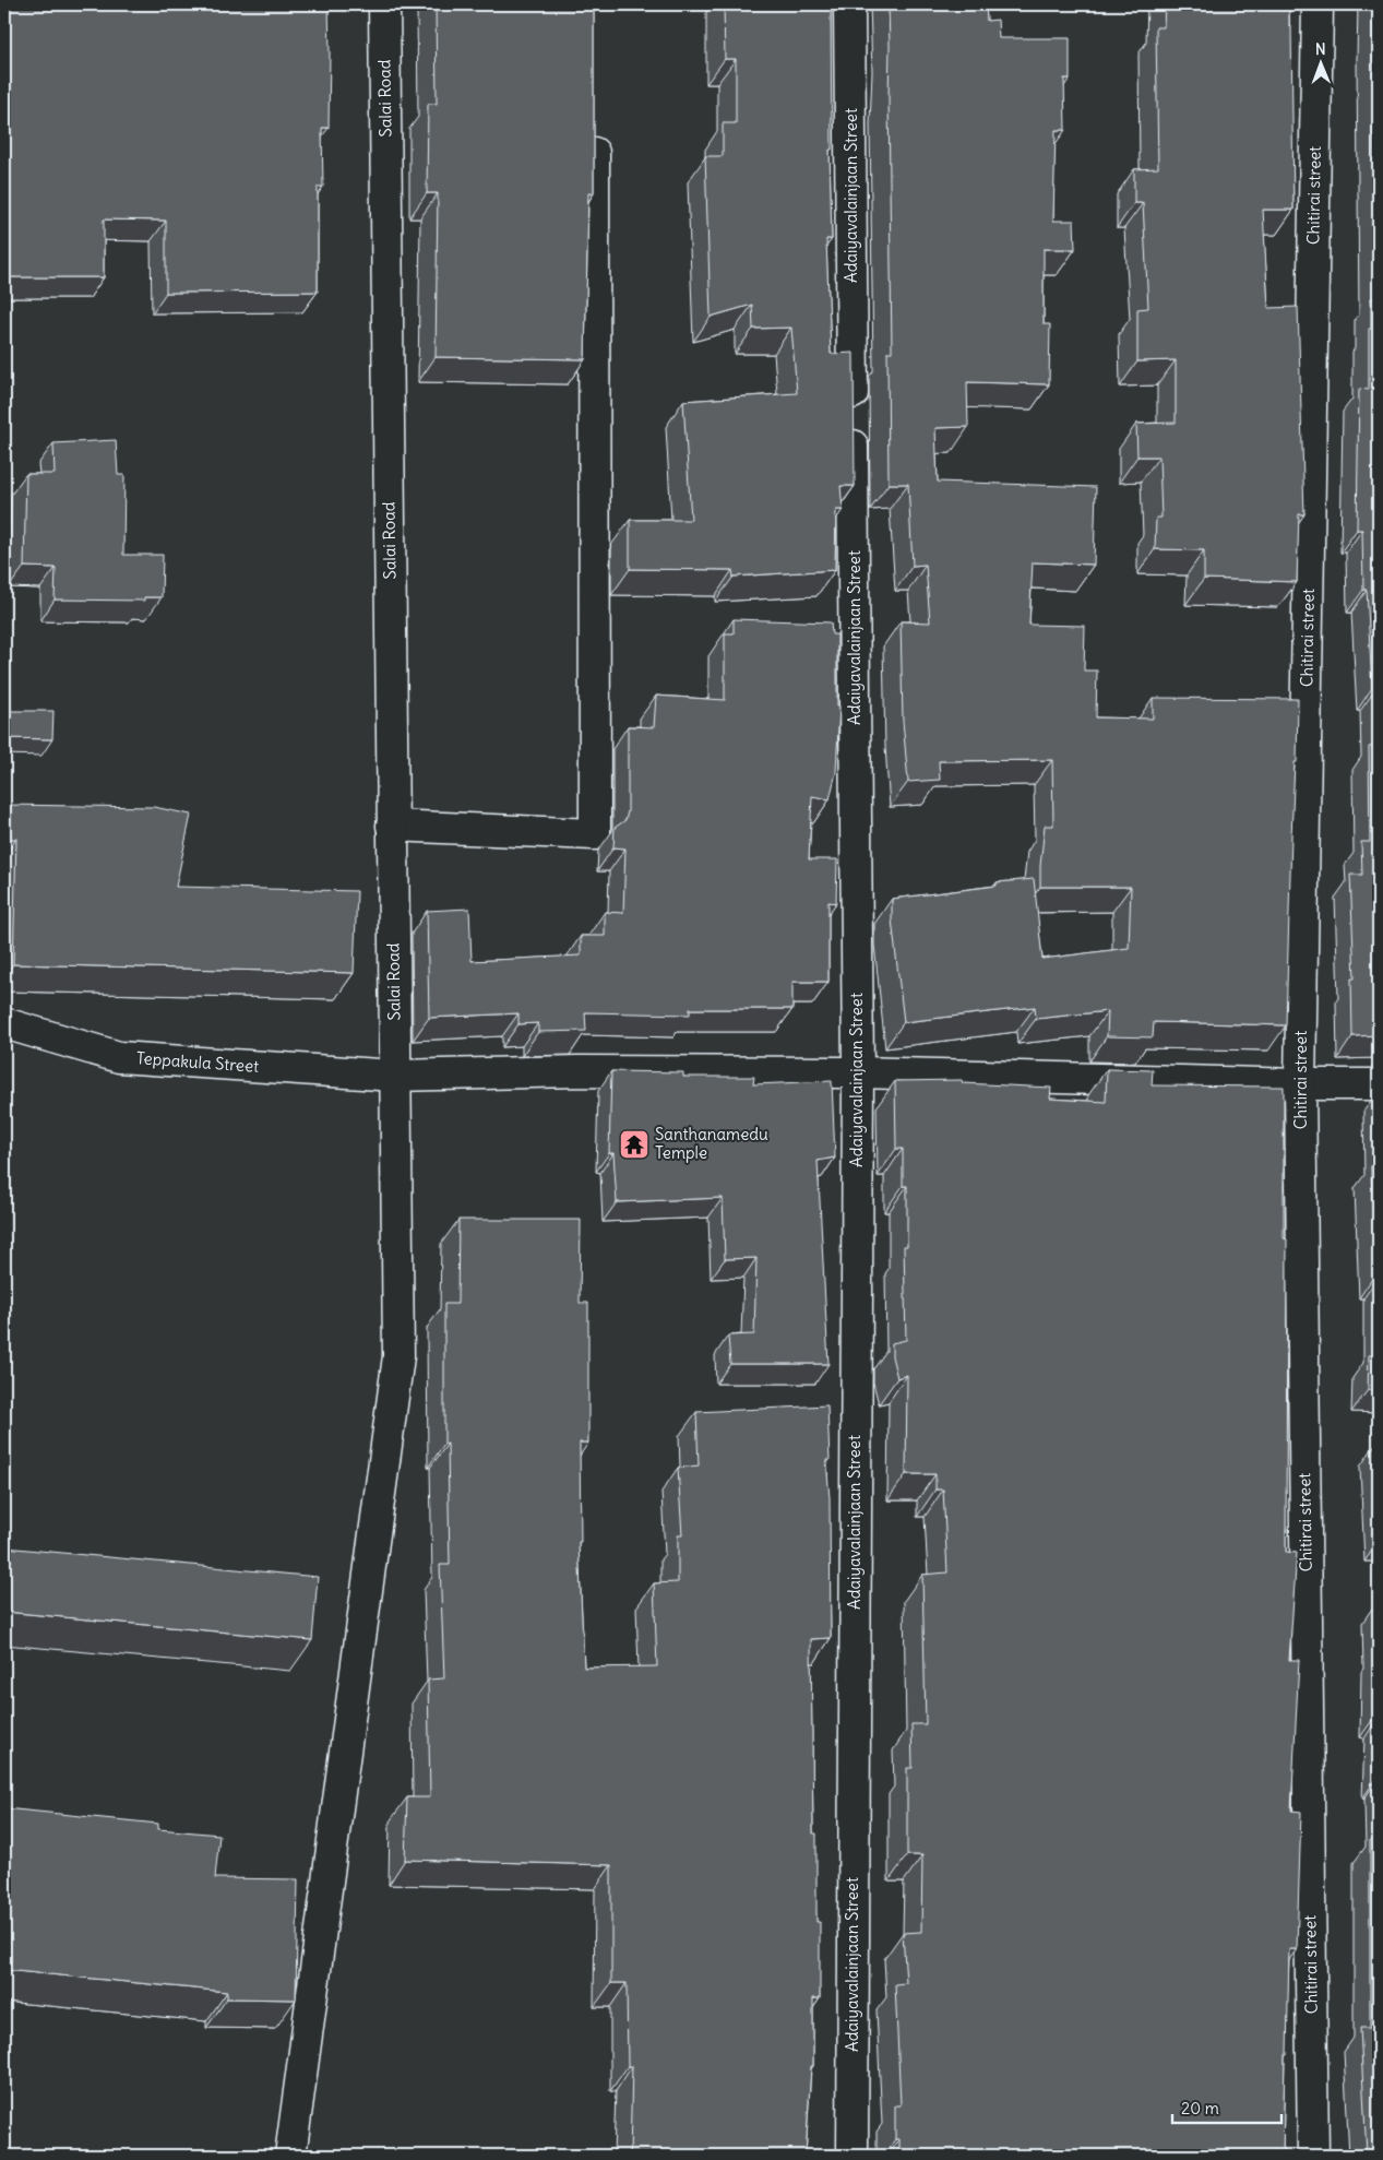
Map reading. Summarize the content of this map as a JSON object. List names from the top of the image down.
{
  "streets": {
    "street": [
      "Salai Road",
      "Adaiyavalainjaan Street",
      "Chitirai street",
      "Teppakula Street"
    ]
  },
  "crossings": [
    ["Salai Road", "Teppakula Street"],
    ["Adaiyavalainjaan Street", "Teppakula Street"],
    ["Chitirai street", "Teppakula Street"]
  ],
  "places": {
    "temple": ["Santhanamedu Temple"]
  },
  "scale_bar": "20 m",
  "north": "top"
}
